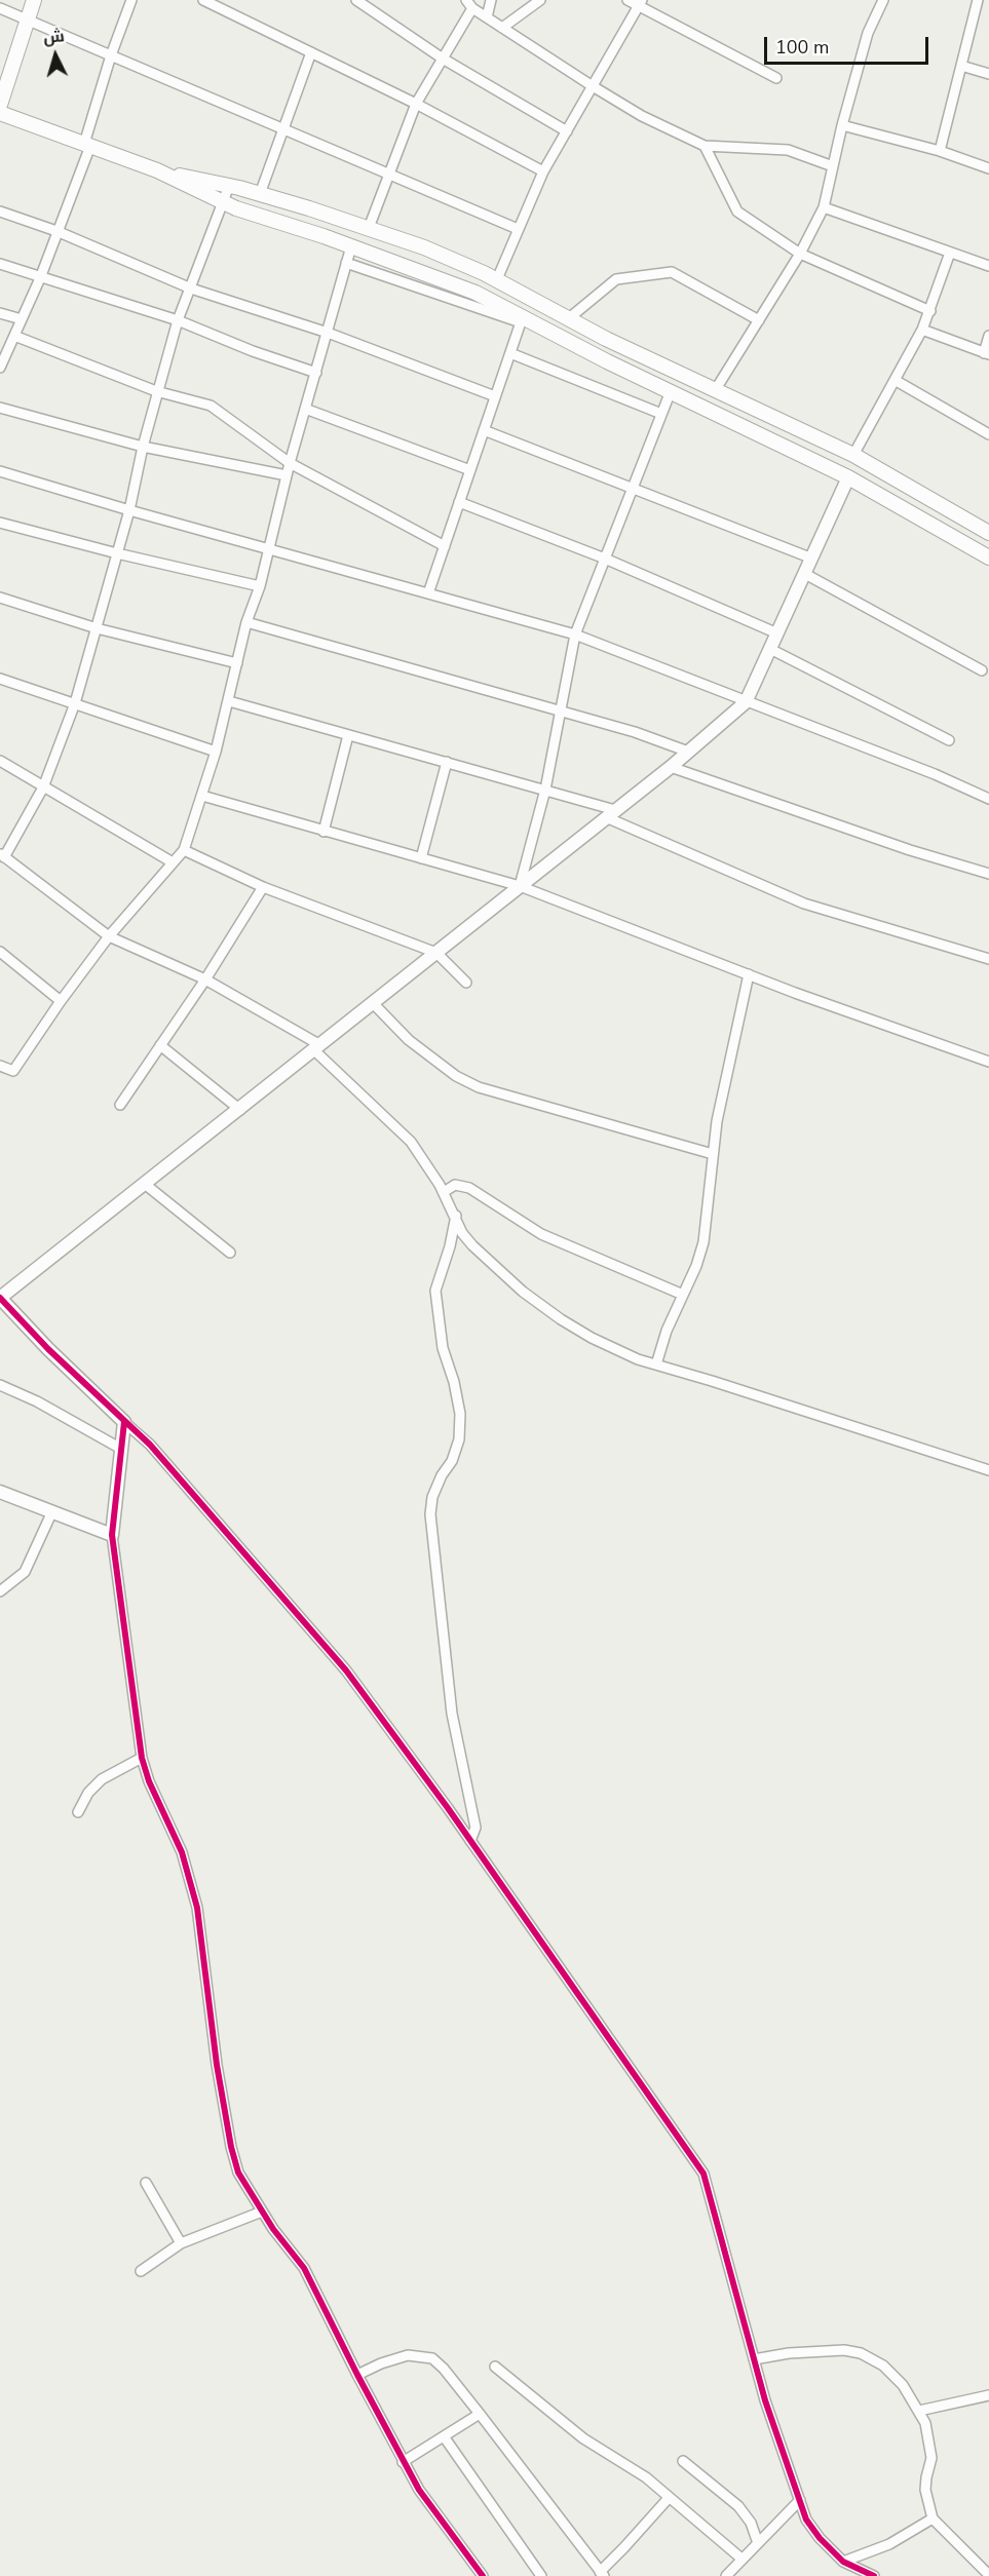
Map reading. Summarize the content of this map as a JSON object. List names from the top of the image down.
{
  "scale_bar": "100 m",
  "north": "top"
}
